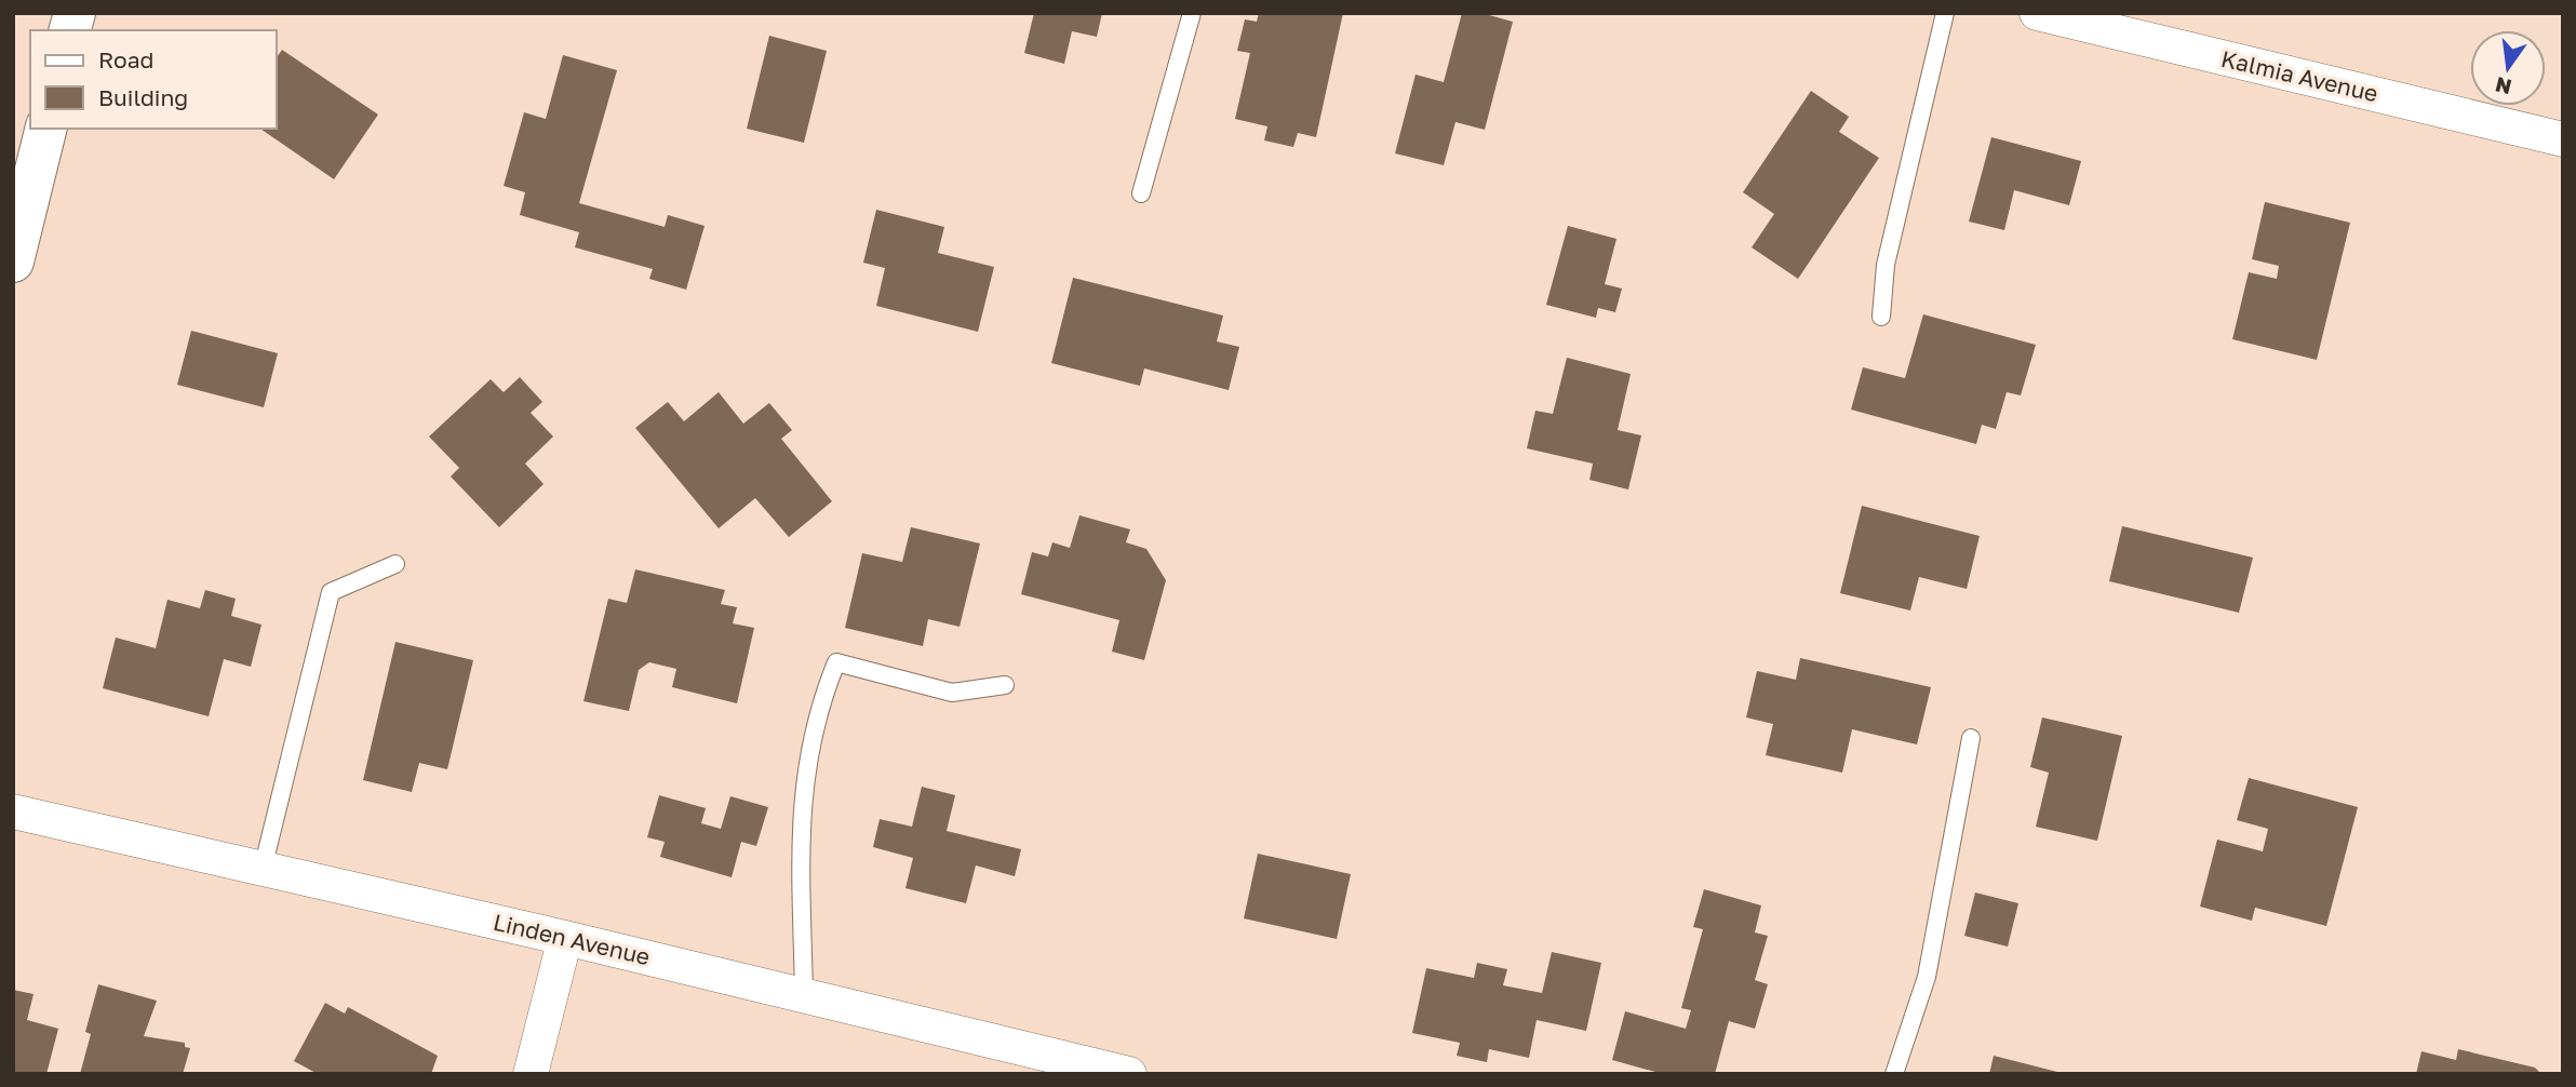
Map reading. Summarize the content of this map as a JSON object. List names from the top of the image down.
{
  "streets": {
    "street": ["Kalmia Avenue", "Linden Avenue"]
  },
  "legend": ["Road", "Building"],
  "north": "bottom"
}
